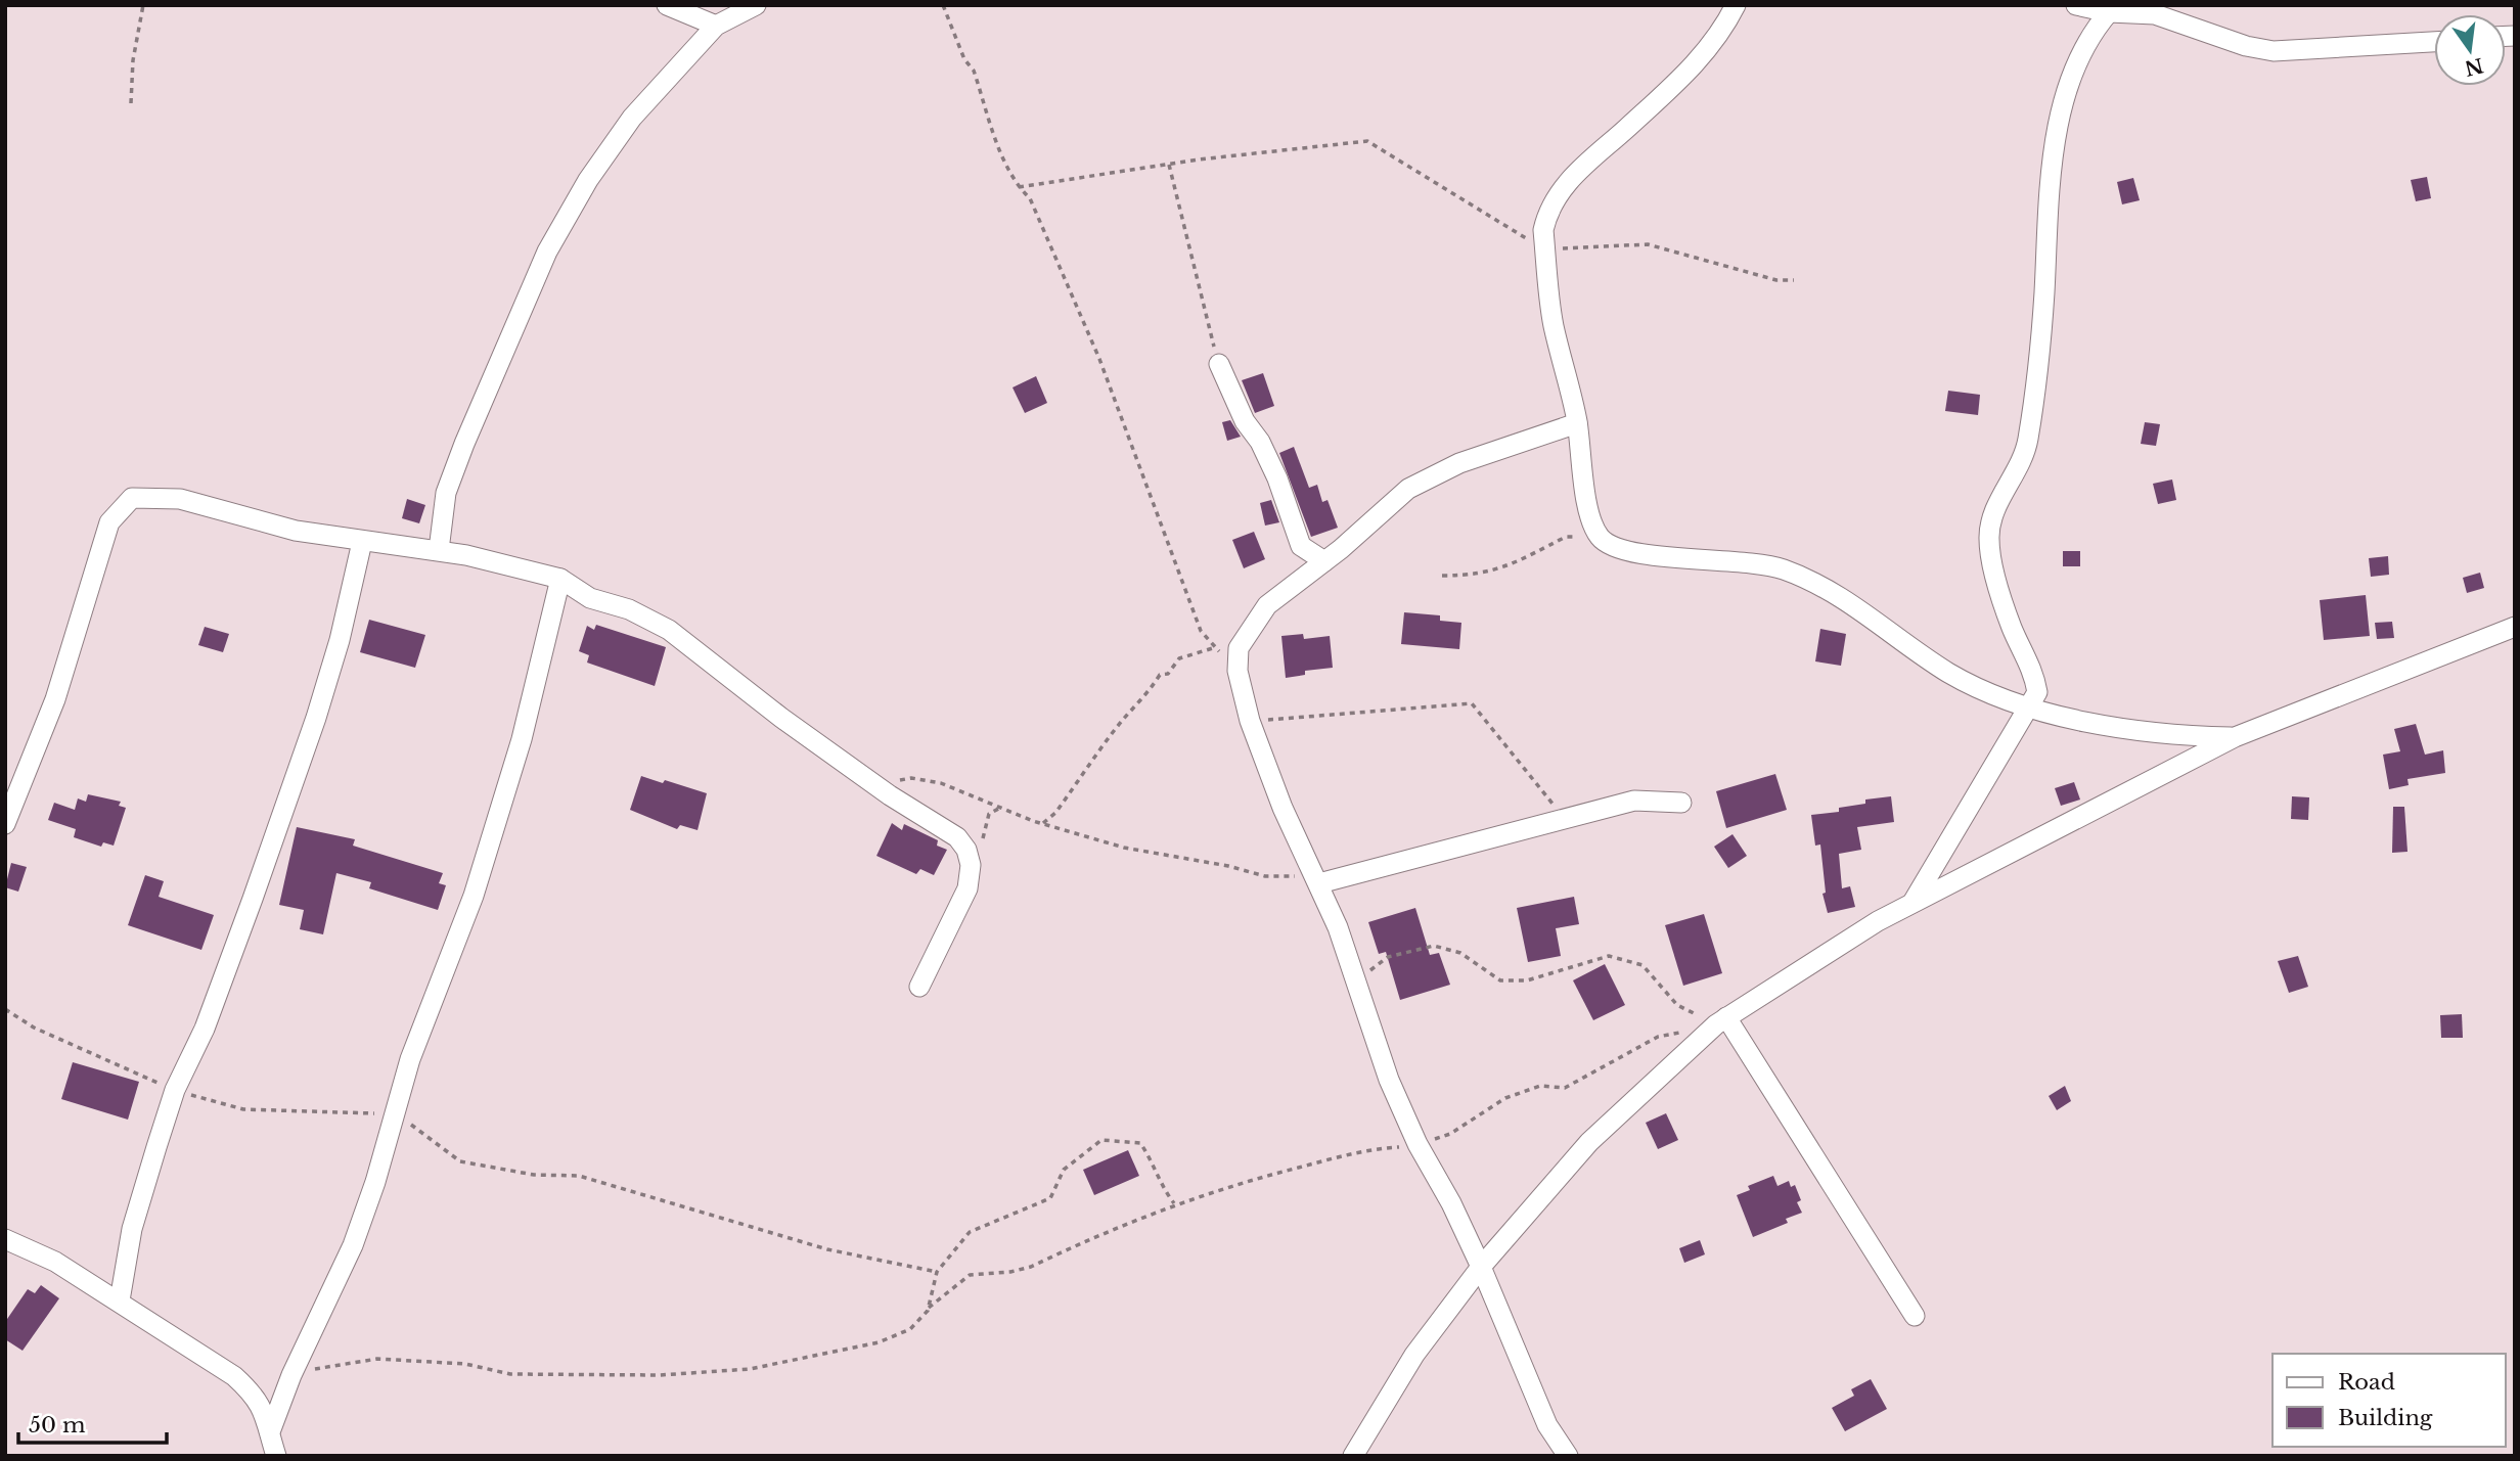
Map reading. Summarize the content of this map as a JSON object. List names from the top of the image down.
{
  "legend": ["Road", "Building"],
  "scale_bar": "50 m",
  "north": "bottom"
}
